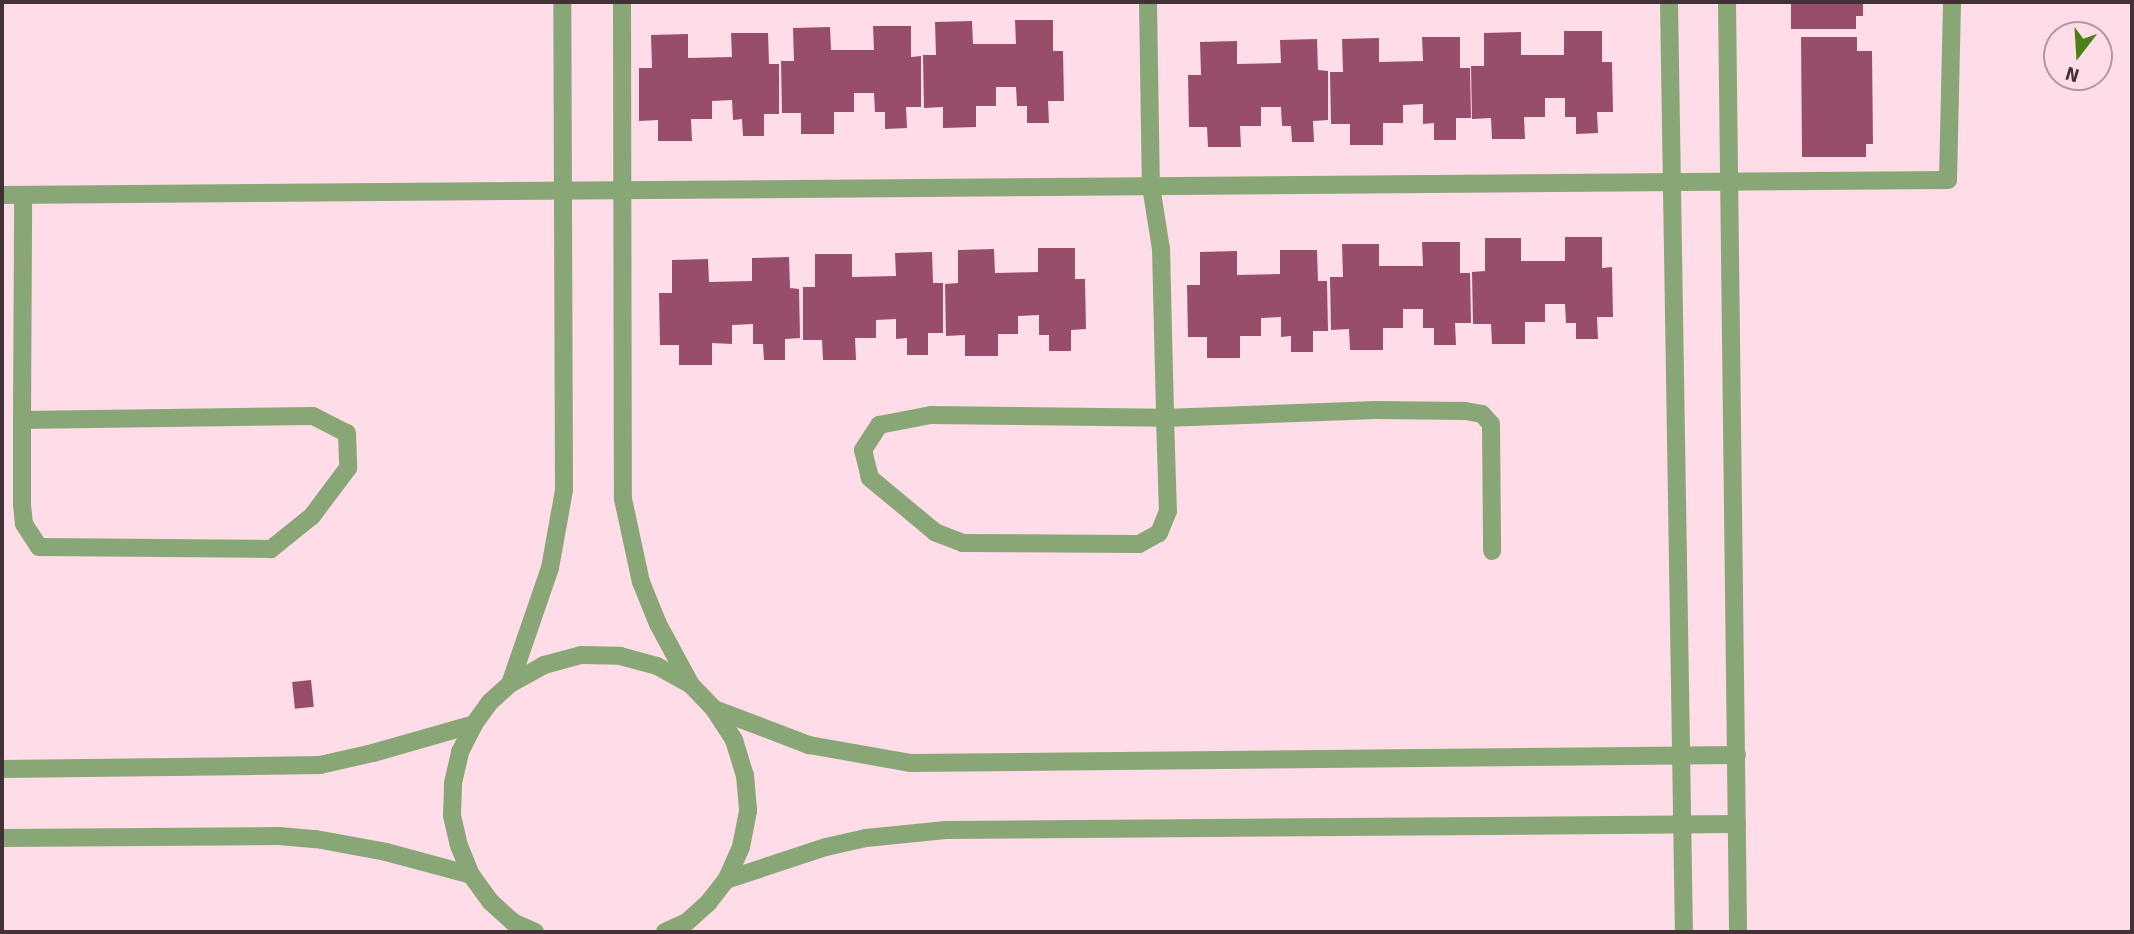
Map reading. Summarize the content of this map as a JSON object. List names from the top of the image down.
{
  "north": "bottom"
}
